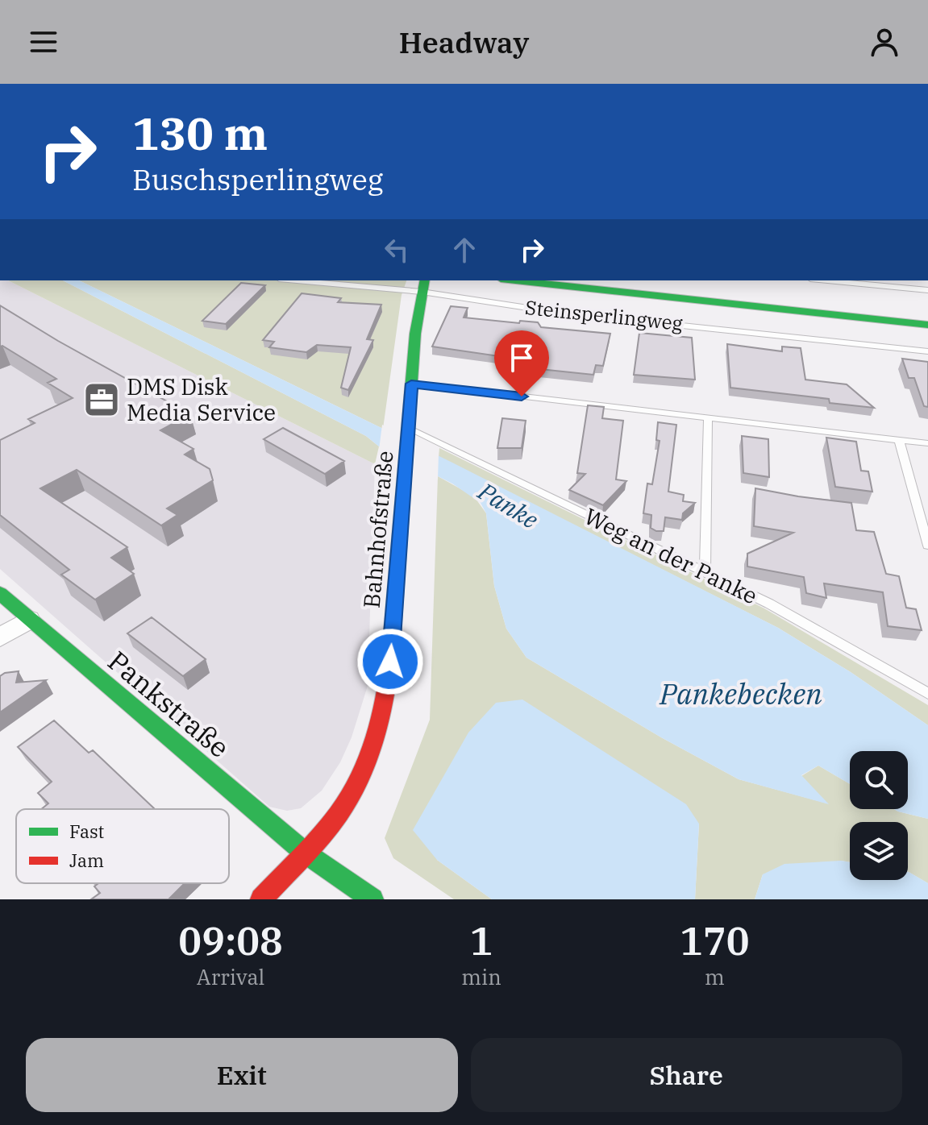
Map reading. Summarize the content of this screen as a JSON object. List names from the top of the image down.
{
  "streets": {
    "main road": ["Bahnhofstraße", "Pankstraße"],
    "lane": ["Steinsperlingweg", "Weg an der Panke"]
  },
  "crossings": [
    ["Steinsperlingweg", "Bahnhofstraße"],
    ["Bahnhofstraße", "Weg an der Panke"],
    ["Bahnhofstraße", "Pankstraße"]
  ],
  "water": ["Panke", "Pankebecken"],
  "places": {
    "office": ["DMS Disk Media Service"]
  },
  "legend": ["Fast", "Jam"],
  "page": {
    "header": "Headway",
    "turn": ["130 m", "Buschsperlingweg"],
    "eta": [
      "09:08",
      "Arrival",
      "1",
      "min",
      "170",
      "m"
    ],
    "buttons": ["Exit", "Share"]
  }
}
